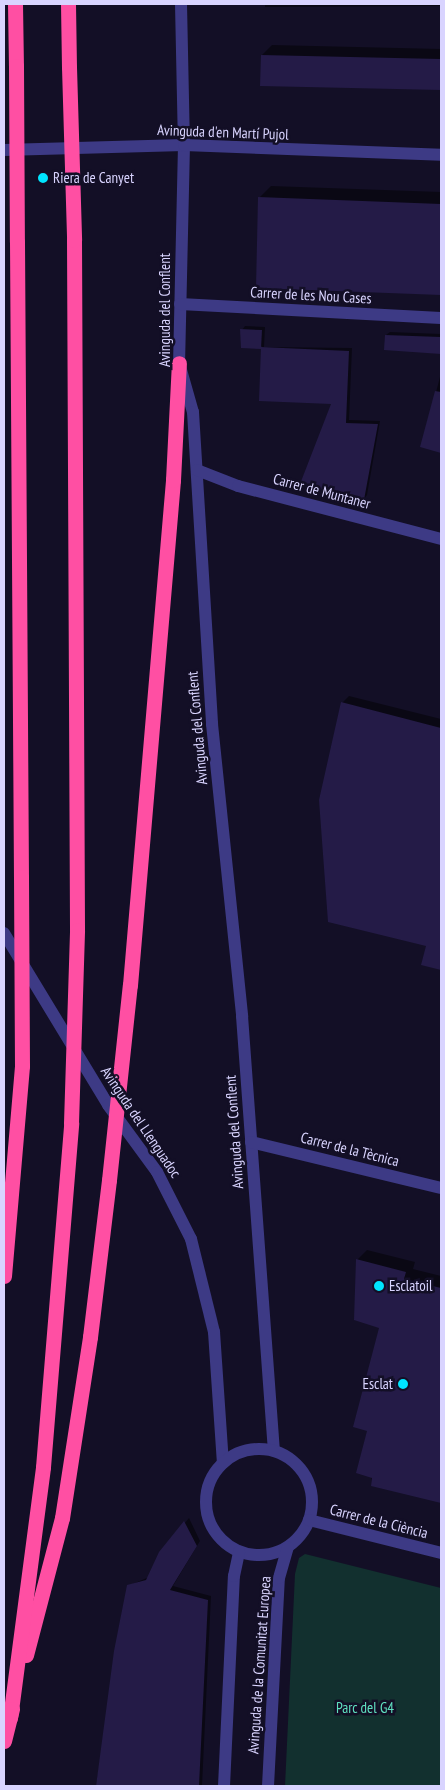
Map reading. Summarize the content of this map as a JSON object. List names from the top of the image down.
{
  "streets": {
    "street": [
      "Avinguda d'en Martí Pujol",
      "Carrer de les Nou Cases",
      "Avinguda del Conflent",
      "Carrer de Muntaner",
      "Avinguda del Llenguadoc",
      "Carrer de la Tècnica",
      "Carrer de la Ciència",
      "Avinguda de la Comunitat Europea"
    ]
  },
  "crossings": [
    ["Avinguda d'en Martí Pujol", "Avinguda del Conflent"],
    ["Carrer de les Nou Cases", "Avinguda del Conflent"],
    ["Avinguda del Conflent", "Carrer de Muntaner"],
    ["Avinguda del Conflent", "Avinguda del Llenguadoc"],
    ["Avinguda del Conflent", "Carrer de la Tècnica"],
    ["Avinguda del Conflent", "Carrer de la Ciència"],
    ["Avinguda del Conflent", "Avinguda de la Comunitat Europea"],
    ["Avinguda del Llenguadoc", "Carrer de la Ciència"],
    ["Avinguda del Llenguadoc", "Avinguda de la Comunitat Europea"],
    ["Carrer de la Ciència", "Avinguda de la Comunitat Europea"]
  ],
  "parks": ["Parc del G4"],
  "places": ["Riera de Canyet", "Esclatoil", "Esclat"]
}
